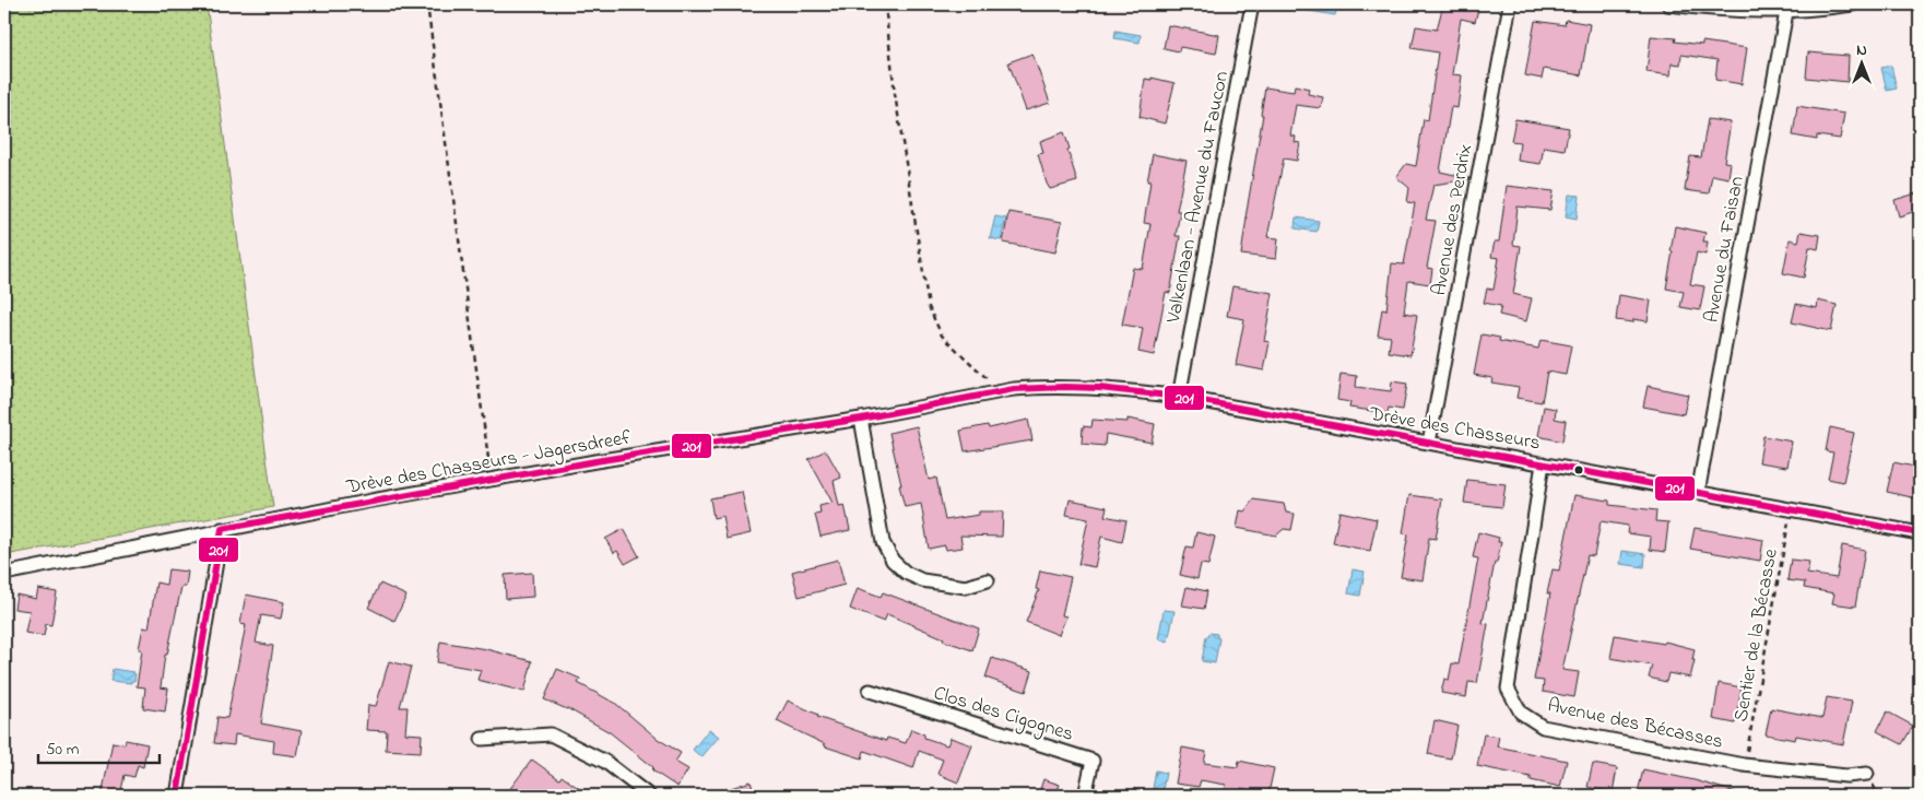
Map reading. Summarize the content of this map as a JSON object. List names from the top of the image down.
{
  "streets": {
    "street": [
      "Valkenlaan - Avenue du Faucon",
      "Avenue des Perdrix",
      "Avenue du Faisan",
      "Drève des Chasseurs",
      "Drève des Chasseurs - Jagersdreef",
      "Clos des Cigognes",
      "Avenue des Bécasses"
    ],
    "path": ["Sentier de la Bécasse"]
  },
  "crossings": [
    ["Valkenlaan - Avenue du Faucon", "Drève des Chasseurs"],
    ["Avenue des Perdrix", "Drève des Chasseurs"],
    ["Avenue du Faisan", "Drève des Chasseurs"],
    ["Drève des Chasseurs", "Drève des Chasseurs - Jagersdreef"],
    ["Drève des Chasseurs", "Sentier de la Bécasse"],
    ["Drève des Chasseurs", "Avenue des Bécasses"],
    ["Sentier de la Bécasse", "Avenue des Bécasses"]
  ],
  "lines": ["transit line 201"],
  "scale_bar": "50 m",
  "north": "top"
}
